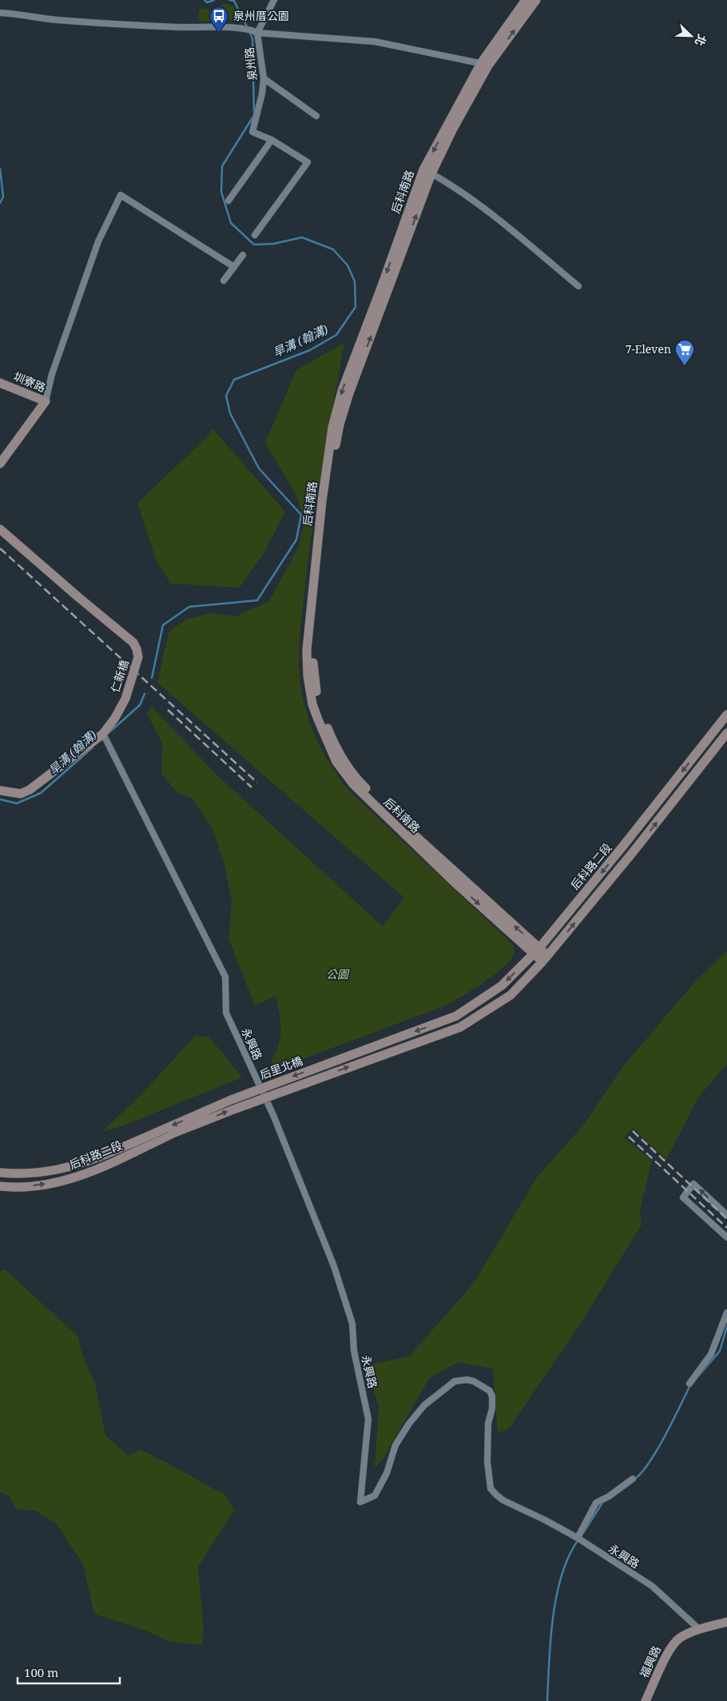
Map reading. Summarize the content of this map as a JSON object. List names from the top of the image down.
{
  "streets": {
    "street": [
      "泉州路",
      "后科南路",
      "圳寮路",
      "仁新橋",
      "后科路二段",
      "永興路",
      "后里北橋",
      "福興路"
    ]
  },
  "crossings": [
    ["后科南路", "后科路二段"],
    ["仁新橋", "永興路"],
    ["后科路二段", "后里北橋"],
    ["永興路", "福興路"]
  ],
  "water": ["旱溝 (翰溝)"],
  "parks": ["公園"],
  "places": {
    "bus stop": ["泉州厝公園"],
    "supermarket": ["7-Eleven"]
  },
  "scale_bar": "100 m",
  "north": "bottom right"
}
